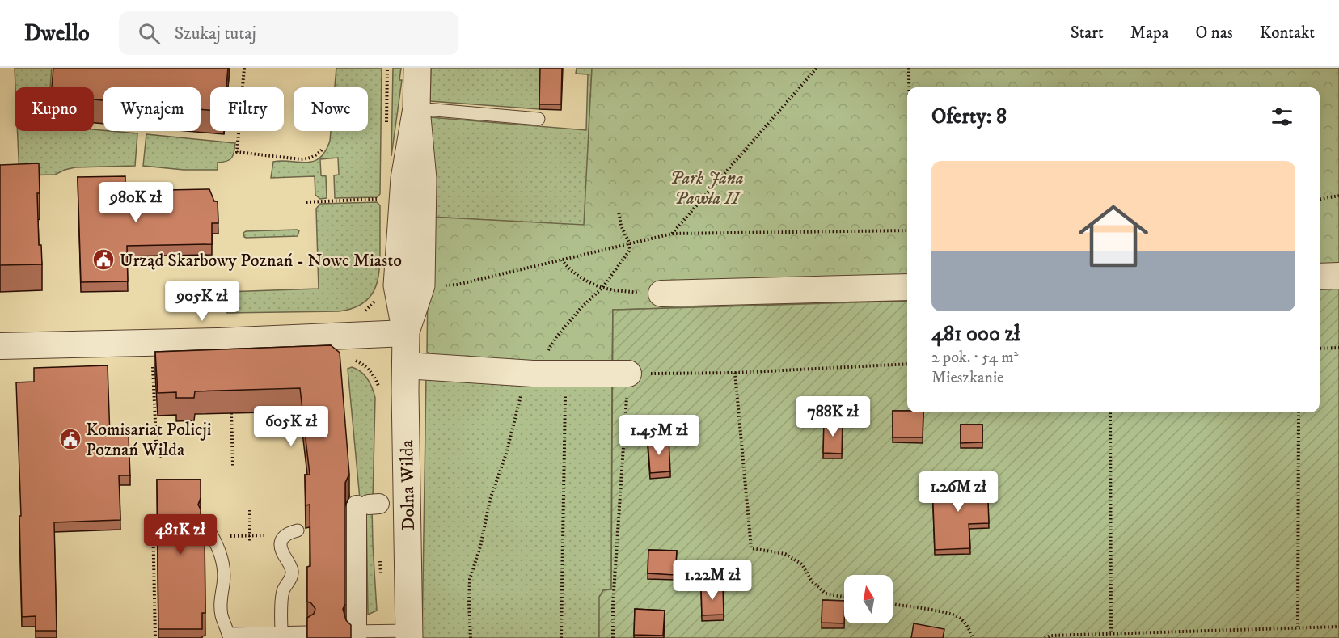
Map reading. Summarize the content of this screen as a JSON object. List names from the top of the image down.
{
  "streets": {
    "street": ["Dolna Wilda"]
  },
  "parks": ["Park Jana Pawła II"],
  "places": {
    "public building": ["Urząd Skarbowy Poznań - Nowe Miasto", "Komisariat Policji Poznań Wilda"]
  },
  "north": "top",
  "page": {
    "header": "Dwello",
    "search": "Szukaj tutaj",
    "nav": [
      "Start",
      "Mapa",
      "O nas",
      "Kontakt"
    ],
    "chip": [
      "Kupno",
      "Wynajem",
      "Filtry",
      "Nowe"
    ],
    "heading": "Oferty: 8",
    "list": [
      {
        "name": "481 000 zł",
        "note": "2 pok. · 54 m² · Mieszkanie"
      }
    ],
    "price": [
      "980K zł",
      "905K zł",
      "788K zł",
      "605K zł",
      "1.45M zł",
      "1.26M zł",
      "481K zł",
      "1.22M zł"
    ]
  }
}
